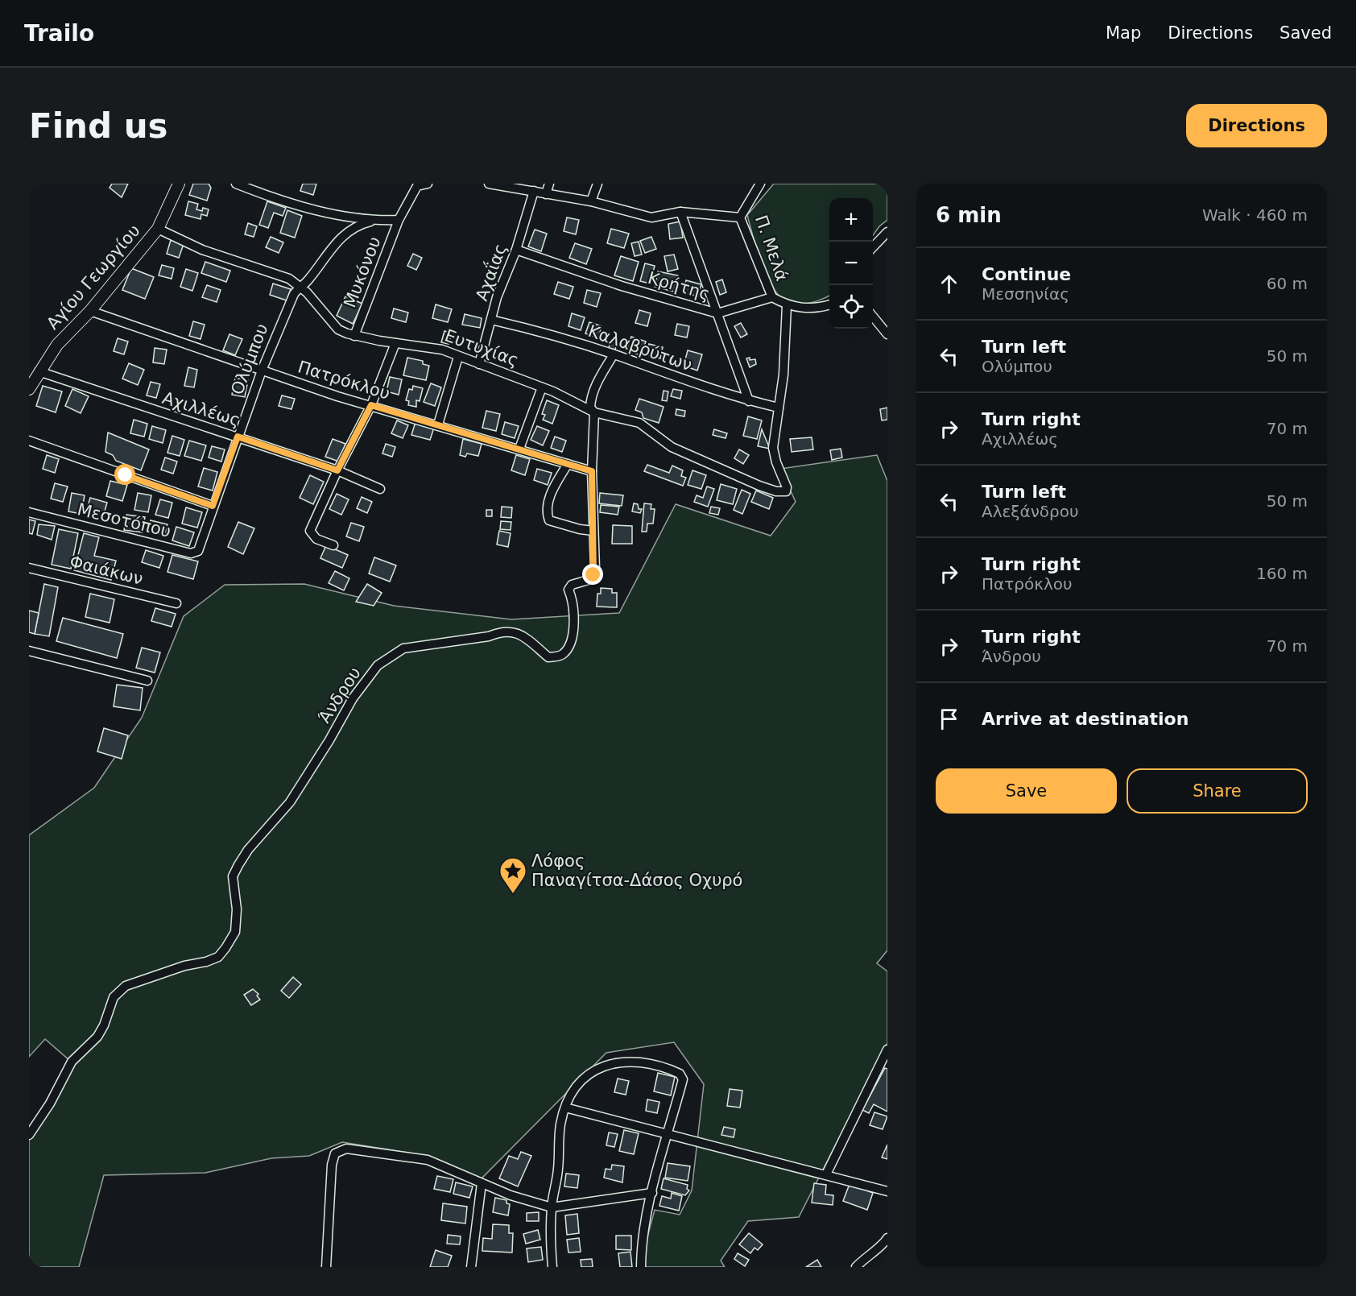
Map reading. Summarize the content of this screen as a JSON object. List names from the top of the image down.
{
  "streets": {
    "street": [
      "Π. Μελά",
      "Μυκόνου",
      "Αχαΐας",
      "Αγίου Γεωργίου",
      "Κρήτης",
      "Ευτυχίας",
      "Καλαβρύτων",
      "Ολύμπου",
      "Πατρόκλου",
      "Αχιλλέως",
      "Μεσοτόπου",
      "Φαιάκων",
      "Άνδρου"
    ]
  },
  "crossings": [
    ["Π. Μελά", "Κρήτης"],
    ["Μυκόνου", "Ευτυχίας"],
    ["Αχαΐας", "Κρήτης"],
    ["Αχαΐας", "Ευτυχίας"],
    ["Αχαΐας", "Καλαβρύτων"],
    ["Αγίου Γεωργίου", "Ευτυχίας"],
    ["Αγίου Γεωργίου", "Πατρόκλου"],
    ["Αγίου Γεωργίου", "Αχιλλέως"],
    ["Ευτυχίας", "Καλαβρύτων"],
    ["Ευτυχίας", "Ολύμπου"],
    ["Ευτυχίας", "Άνδρου"],
    ["Καλαβρύτων", "Άνδρου"],
    ["Ολύμπου", "Πατρόκλου"],
    ["Ολύμπου", "Αχιλλέως"],
    ["Ολύμπου", "Μεσοτόπου"],
    ["Πατρόκλου", "Άνδρου"]
  ],
  "places": {
    "place": ["Λόφος Παναγίτσα-Δάσος Οχυρό"]
  },
  "page": {
    "header": "Trailo",
    "nav": ["Map", "Directions", "Saved"],
    "buttons": [
      "Directions",
      ["Save", "Share"]
    ],
    "title": "Find us",
    "heading": ["6 min", "Walk · 460 m"],
    "map_buttons": ["+", "−"],
    "list": [
      ["Continue", "Μεσσηνίας", "60 m"],
      ["Turn left", "Ολύμπου", "50 m"],
      ["Turn right", "Αχιλλέως", "70 m"],
      ["Turn left", "Αλεξάνδρου", "50 m"],
      ["Turn right", "Πατρόκλου", "160 m"],
      ["Turn right", "Άνδρου", "70 m"],
      "Arrive at destination"
    ]
  }
}
